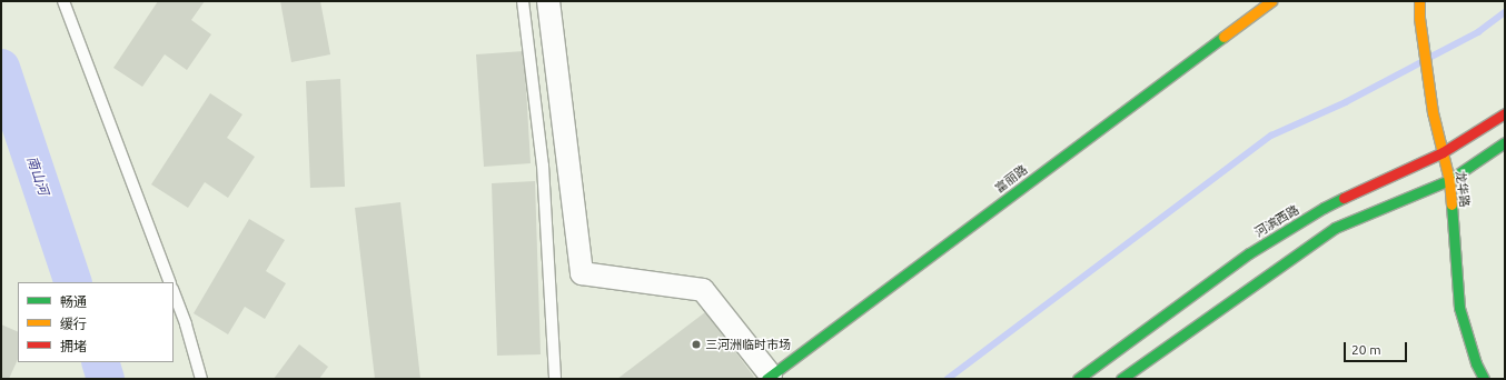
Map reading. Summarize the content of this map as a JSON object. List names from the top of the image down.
{
  "streets": {
    "street": ["富丽路", "龙华路", "河滨西路"]
  },
  "crossings": [
    ["龙华路", "河滨西路"]
  ],
  "water": ["南山河"],
  "places": ["三河洲临时市场"],
  "legend": ["畅通", "缓行", "拥堵"],
  "scale_bar": "20 m"
}
